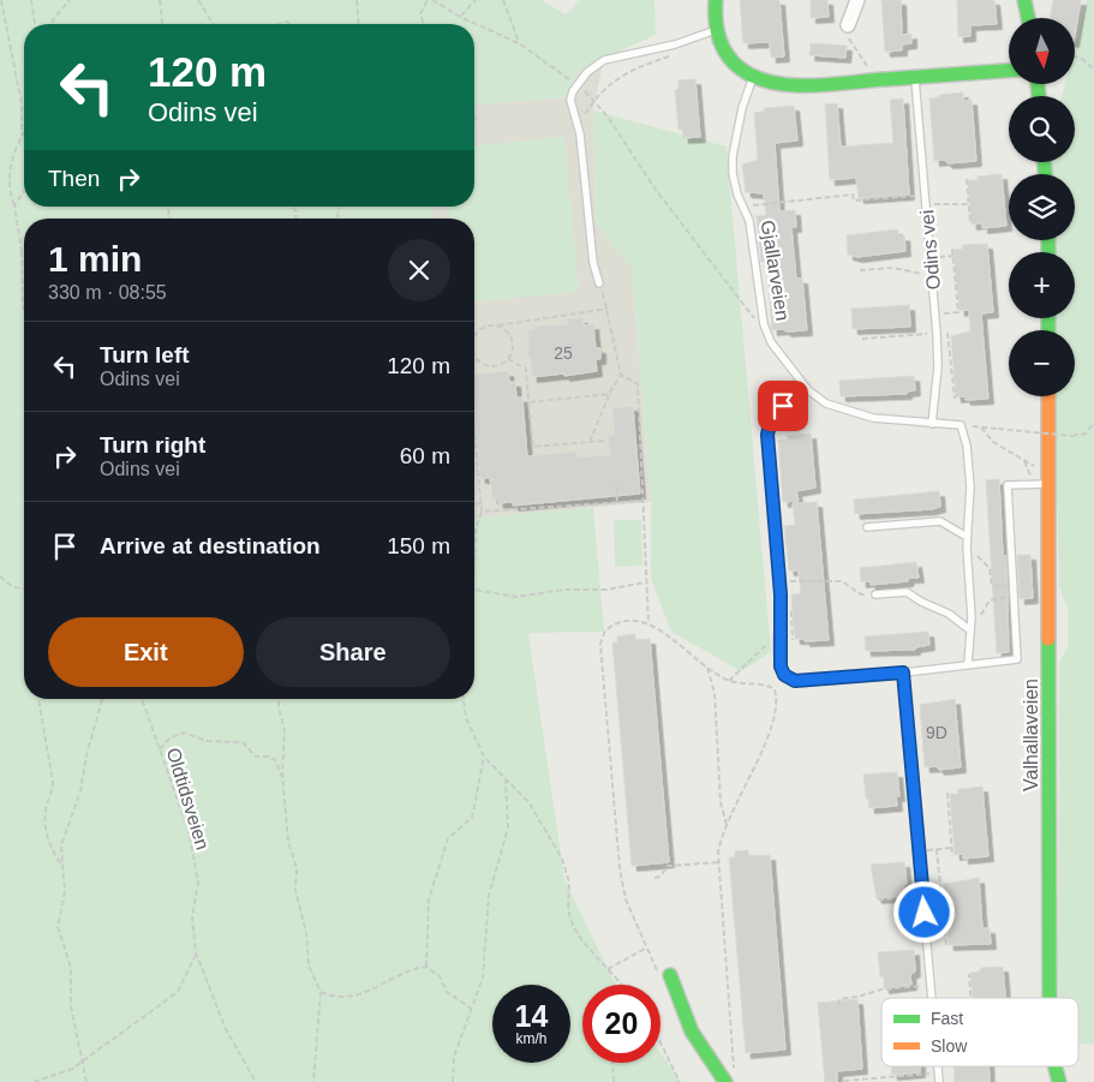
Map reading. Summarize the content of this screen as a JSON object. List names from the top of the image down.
{
  "streets": {
    "street": ["Valhallaveien"],
    "lane": ["Odins vei", "Gjallarveien"],
    "path": ["Oldtidsveien"]
  },
  "house_numbers": ["25", "9D"],
  "legend": ["Fast", "Slow"],
  "north": "bottom",
  "page": {
    "map_buttons": ["+", "−"],
    "turn": ["120 m", "Odins vei"],
    "then": "Then",
    "heading": ["1 min", "330 m · 08:55"],
    "list": [
      {
        "name": "Turn left",
        "note": "Odins vei",
        "value": "120 m"
      },
      {
        "name": "Turn right",
        "note": "Odins vei",
        "value": "60 m"
      },
      {
        "name": "Arrive at destination",
        "value": "150 m"
      }
    ],
    "buttons": ["Exit", "Share"],
    "speed": "14 km/h",
    "limit": "20"
  }
}
